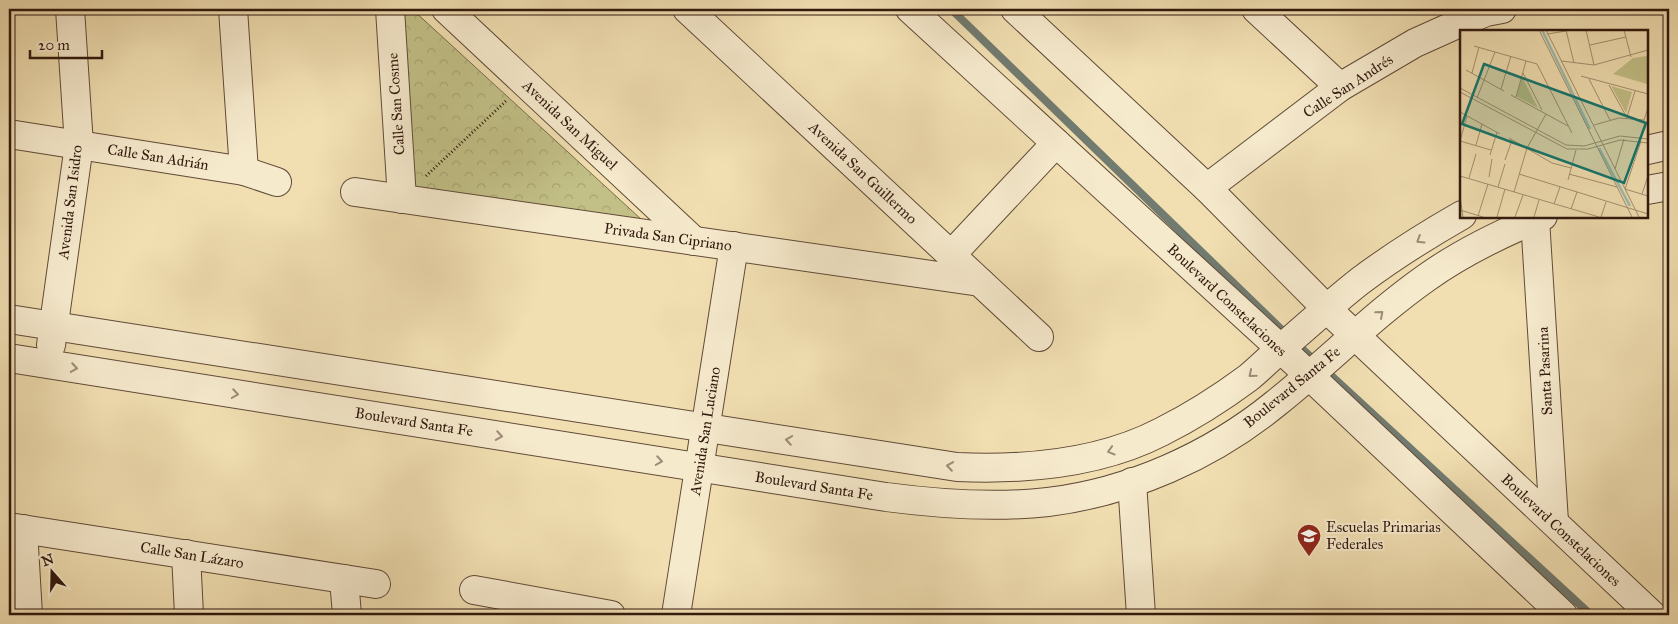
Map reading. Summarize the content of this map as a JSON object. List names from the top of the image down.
{
  "streets": {
    "street": [
      "Calle San Andrés",
      "Calle San Cosme",
      "Avenida San Miguel",
      "Calle San Adrián",
      "Avenida San Guillermo",
      "Avenida San Isidro",
      "Privada San Cipriano",
      "Boulevard Constelaciones",
      "Santa Pasarina",
      "Boulevard Santa Fe",
      "Avenida San Luciano",
      "Calle San Lázaro"
    ]
  },
  "crossings": [
    ["Calle San Andrés", "Boulevard Constelaciones"],
    ["Calle San Cosme", "Privada San Cipriano"],
    ["Avenida San Miguel", "Privada San Cipriano"],
    ["Calle San Adrián", "Avenida San Isidro"],
    ["Avenida San Guillermo", "Privada San Cipriano"],
    ["Avenida San Isidro", "Boulevard Santa Fe"],
    ["Privada San Cipriano", "Avenida San Luciano"],
    ["Boulevard Constelaciones", "Santa Pasarina"],
    ["Boulevard Constelaciones", "Boulevard Santa Fe"],
    ["Santa Pasarina", "Boulevard Santa Fe"],
    ["Boulevard Santa Fe", "Avenida San Luciano"]
  ],
  "places": {
    "school or university": ["Escuelas Primarias Federales"]
  },
  "scale_bar": "20 m",
  "north": "top"
}
